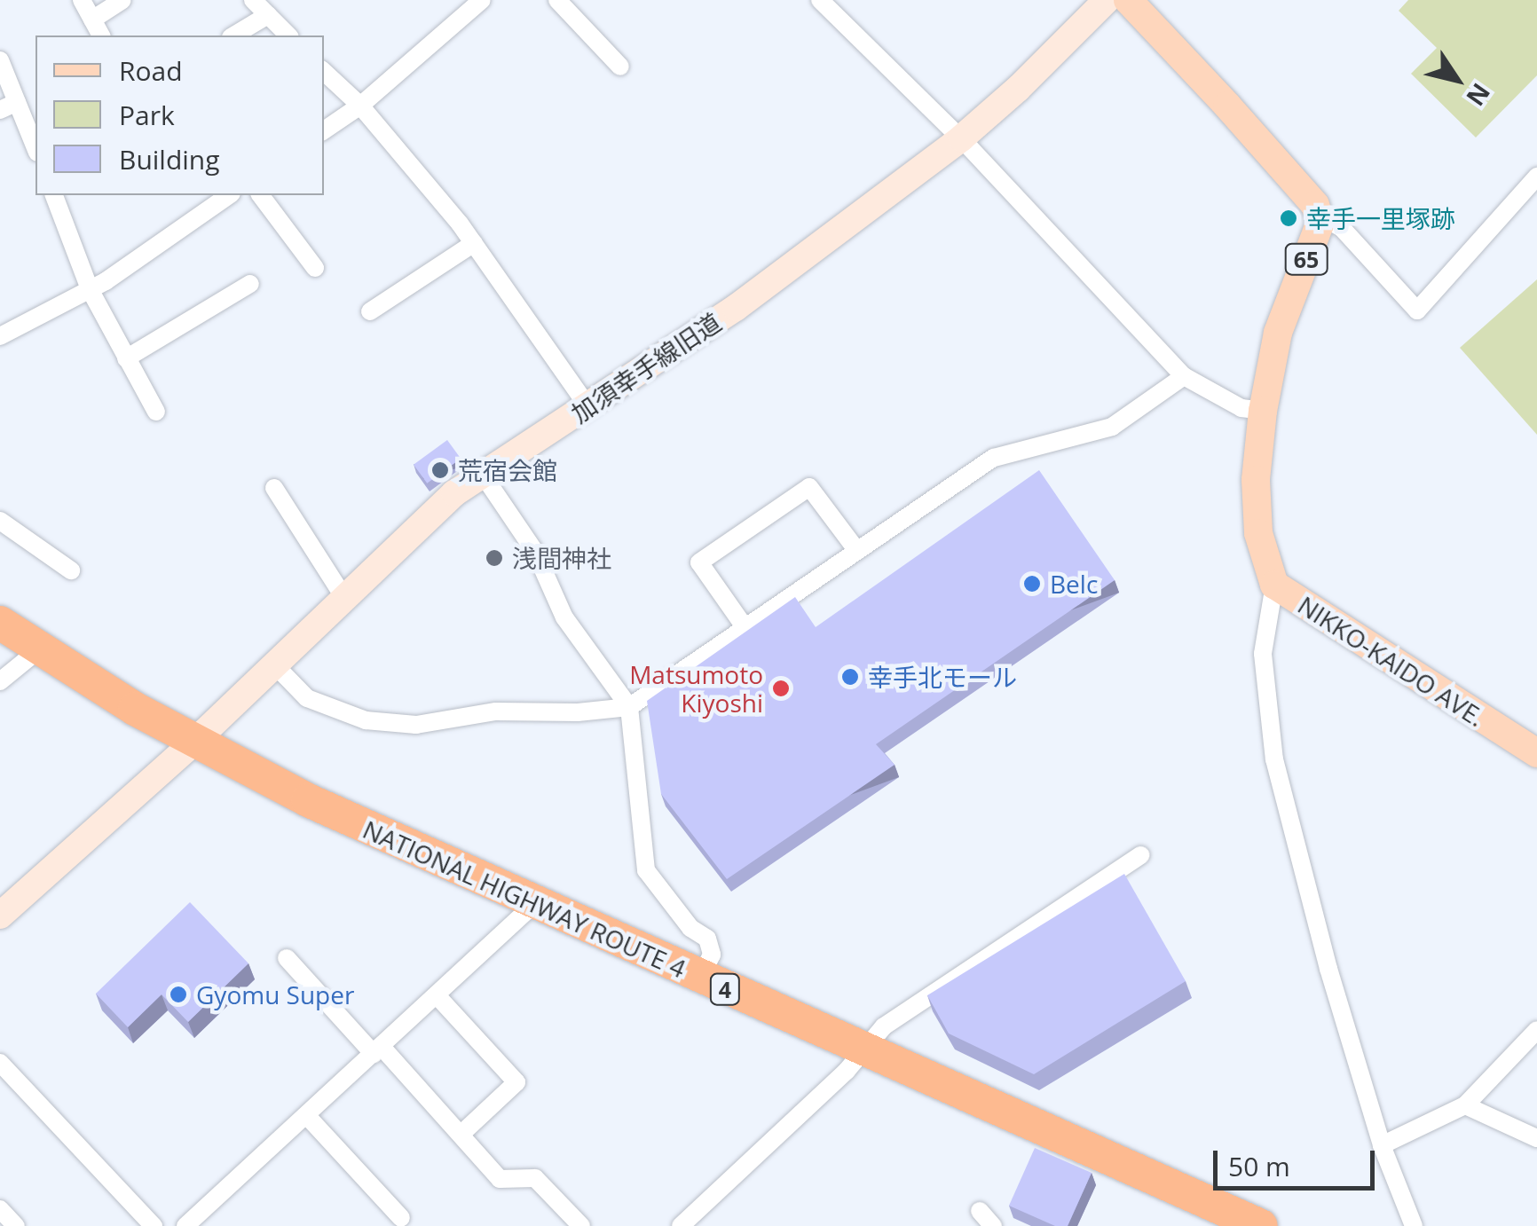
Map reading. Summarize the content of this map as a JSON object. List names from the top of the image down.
{
  "streets": {
    "highway": ["NATIONAL HIGHWAY ROUTE 4", "4"],
    "main road": ["65", "NIKKO-KAIDO AVE."],
    "street": ["加須幸手線旧道"]
  },
  "crossings": [
    ["65", "NIKKO-KAIDO AVE."],
    ["加須幸手線旧道", "NATIONAL HIGHWAY ROUTE 4"]
  ],
  "places": [
    "幸手一里塚跡",
    "荒宿会館",
    "浅間神社",
    "Belc",
    "幸手北モール",
    "Matsumoto Kiyoshi",
    "Gyomu Super"
  ],
  "legend": ["Road", "Park", "Building"],
  "scale_bar": "50 m",
  "north": "bottom right"
}
